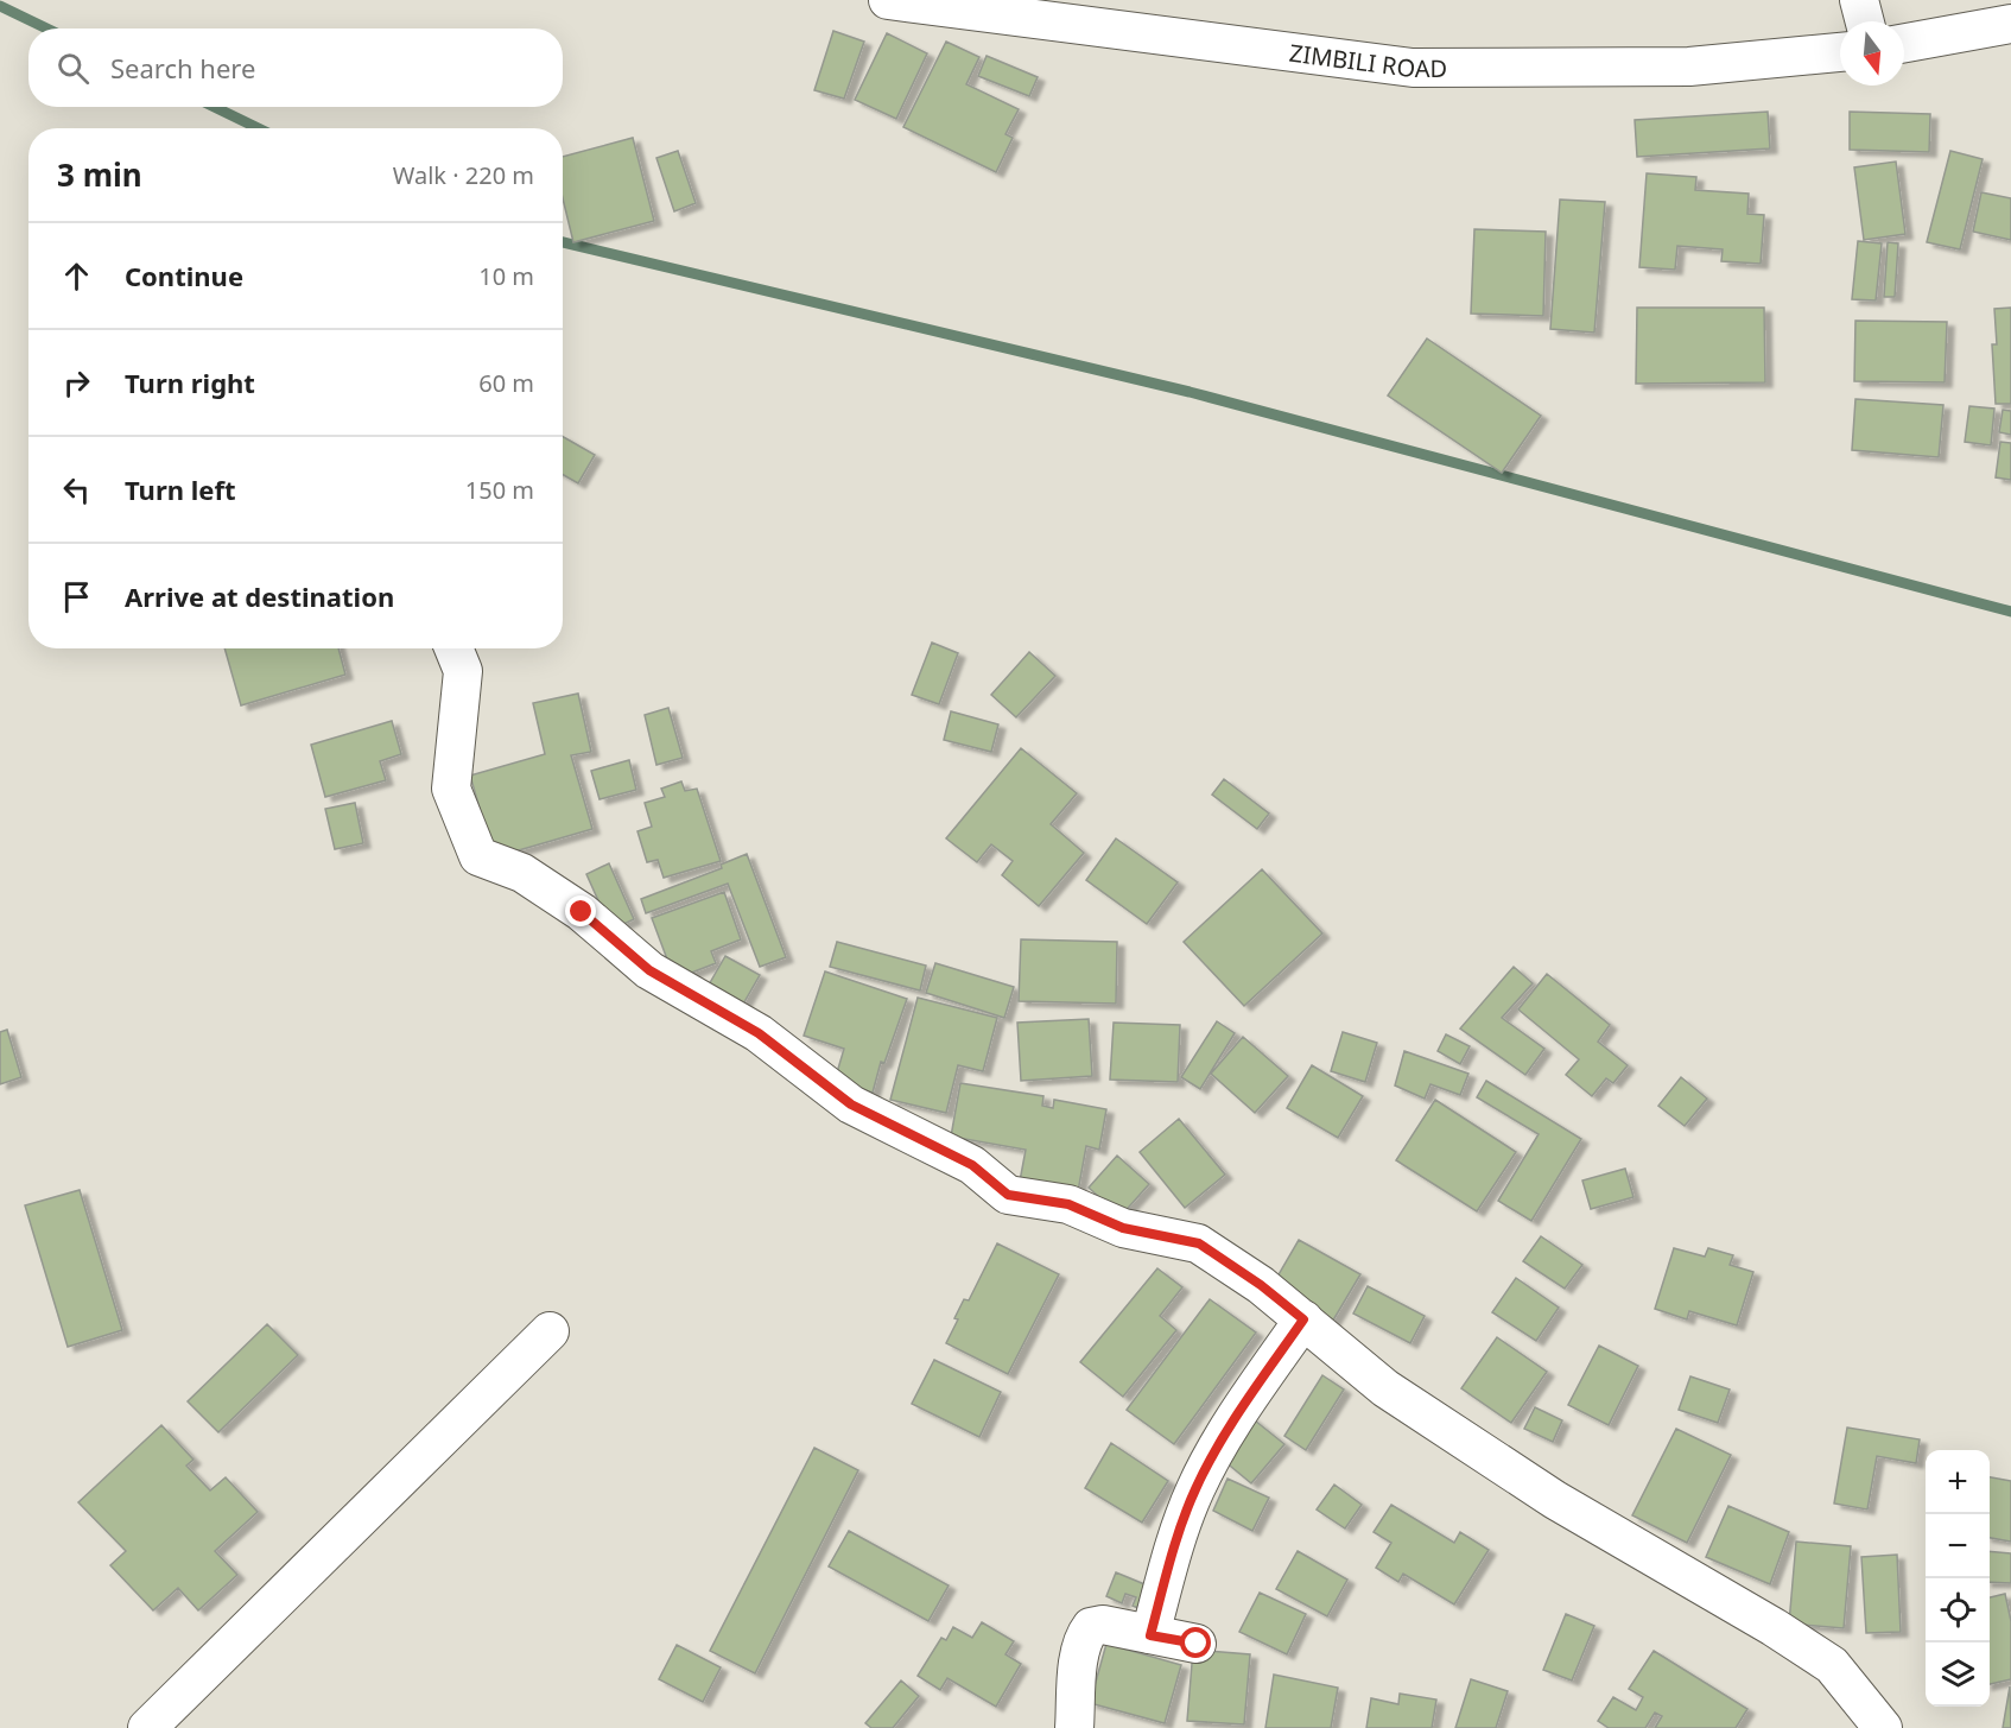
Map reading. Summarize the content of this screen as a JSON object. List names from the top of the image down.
{
  "streets": {
    "street": ["ZIMBILI ROAD"]
  },
  "north": "bottom",
  "page": {
    "search": "Search here",
    "heading": ["3 min", "Walk · 220 m"],
    "list": [
      ["Continue", "10 m"],
      ["Turn right", "60 m"],
      ["Turn left", "150 m"],
      "Arrive at destination"
    ],
    "map_buttons": ["+", "−"]
  }
}
